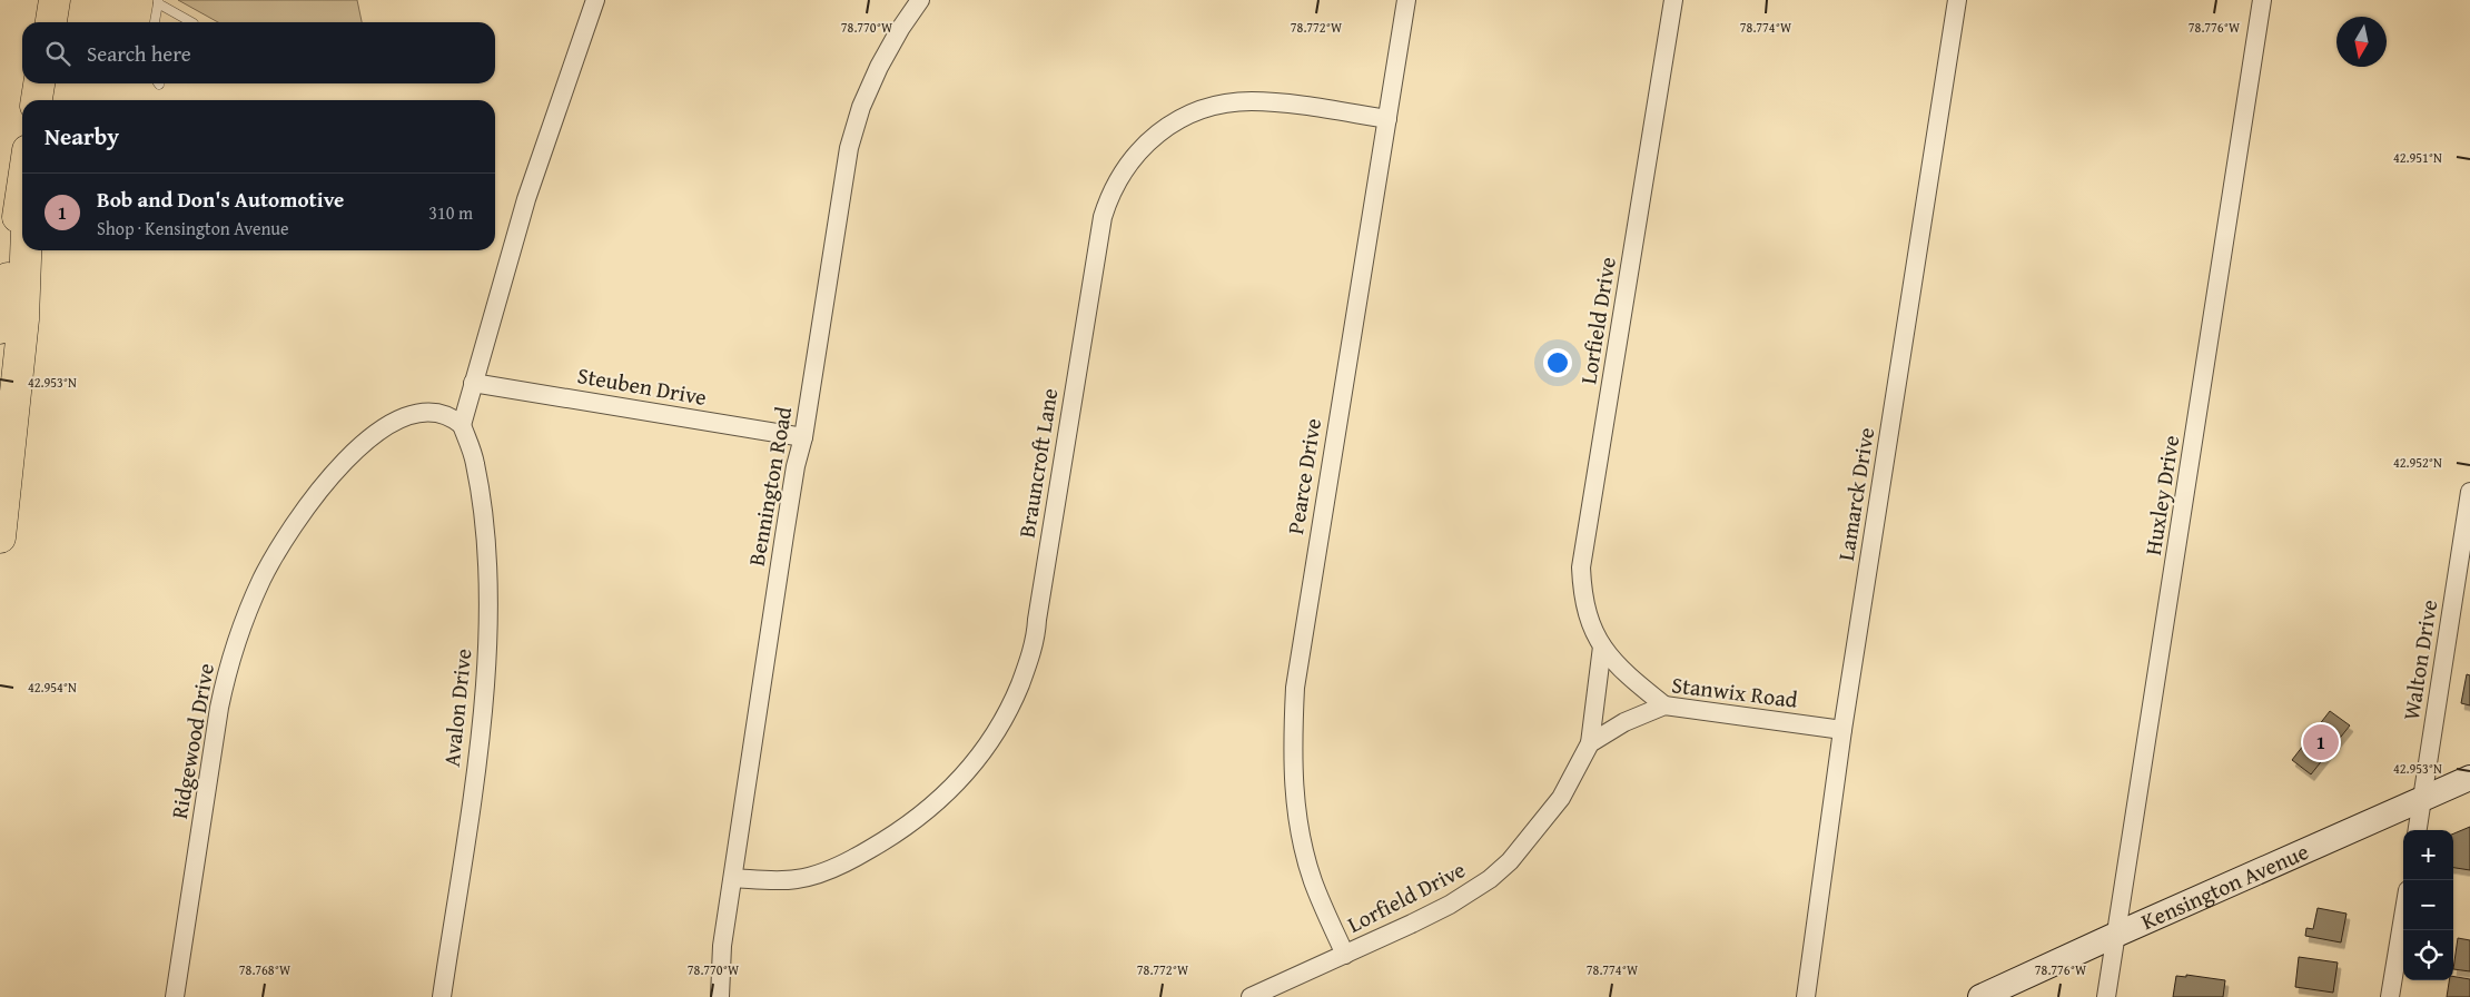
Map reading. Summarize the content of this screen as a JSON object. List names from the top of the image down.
{
  "streets": {
    "street": [
      "Lorfield Drive",
      "Steuben Drive",
      "Brauncroft Lane",
      "Pearce Drive",
      "Bennington Road",
      "Lamarck Drive",
      "Huxley Drive",
      "Walton Drive",
      "Stanwix Road",
      "Avalon Drive",
      "Ridgewood Drive",
      "Kensington Avenue"
    ]
  },
  "crossings": [
    ["Lorfield Drive", "Pearce Drive"],
    ["Lorfield Drive", "Stanwix Road"],
    ["Steuben Drive", "Bennington Road"],
    ["Brauncroft Lane", "Pearce Drive"],
    ["Brauncroft Lane", "Bennington Road"],
    ["Lamarck Drive", "Stanwix Road"],
    ["Huxley Drive", "Kensington Avenue"],
    ["Walton Drive", "Kensington Avenue"],
    ["Avalon Drive", "Ridgewood Drive"]
  ],
  "north": "bottom",
  "page": {
    "search": "Search here",
    "heading": "Nearby",
    "list": [
      {
        "mark": "1",
        "name": "Bob and Don's Automotive",
        "note": "Shop · Kensington Avenue",
        "value": "310 m"
      }
    ],
    "pins": "1",
    "map_buttons": ["+", "−"]
  },
  "coordinates": [
    "78.770°W",
    "78.772°W",
    "78.774°W",
    "78.776°W",
    "42.951°N",
    "42.953°N",
    "42.952°N",
    "42.954°N",
    "78.768°W"
  ]
}
